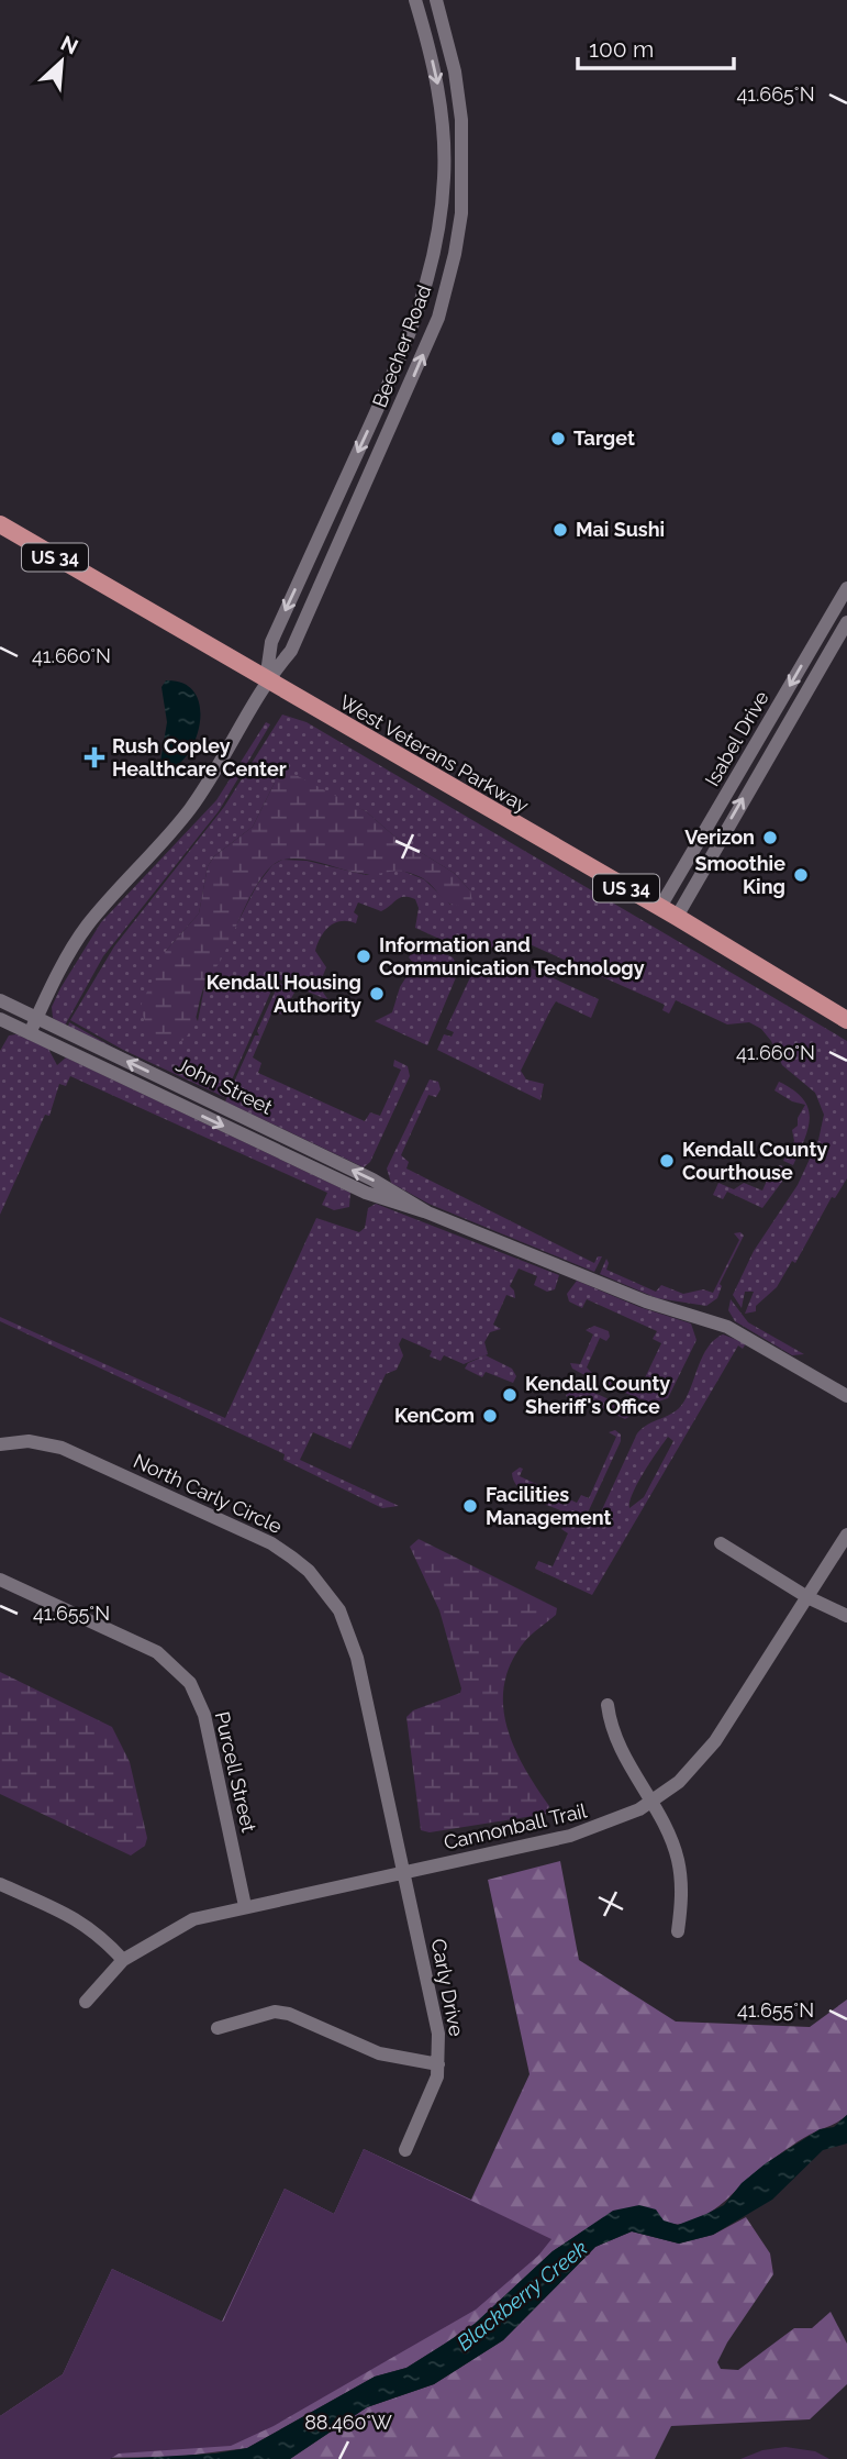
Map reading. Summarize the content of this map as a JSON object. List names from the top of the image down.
{
  "streets": {
    "main road": ["US 34", "West Veterans Parkway"],
    "street": [
      "Beecher Road",
      "Isabel Drive",
      "John Street",
      "North Carly Circle",
      "Purcell Street",
      "Cannonball Trail",
      "Carly Drive"
    ]
  },
  "crossings": [
    ["Beecher Road", "West Veterans Parkway"],
    ["Beecher Road", "John Street"],
    ["Isabel Drive", "West Veterans Parkway"],
    ["North Carly Circle", "Cannonball Trail"],
    ["North Carly Circle", "Carly Drive"],
    ["Purcell Street", "Cannonball Trail"],
    ["Cannonball Trail", "Carly Drive"]
  ],
  "water": ["Blackberry Creek"],
  "places": {
    "other": [
      "Target",
      "Mai Sushi",
      "Verizon",
      "Smoothie King",
      "Information and Communication Technology",
      "Kendall Housing Authority",
      "Kendall County Courthouse",
      "Kendall County Sheriff's Office",
      "KenCom",
      "Facilities Management"
    ],
    "health": ["Rush Copley Healthcare Center"]
  },
  "scale_bar": "100 m",
  "north": "top right",
  "coordinates": [
    "41.665°N",
    "41.660°N",
    "41.655°N",
    "88.460°W"
  ]
}
